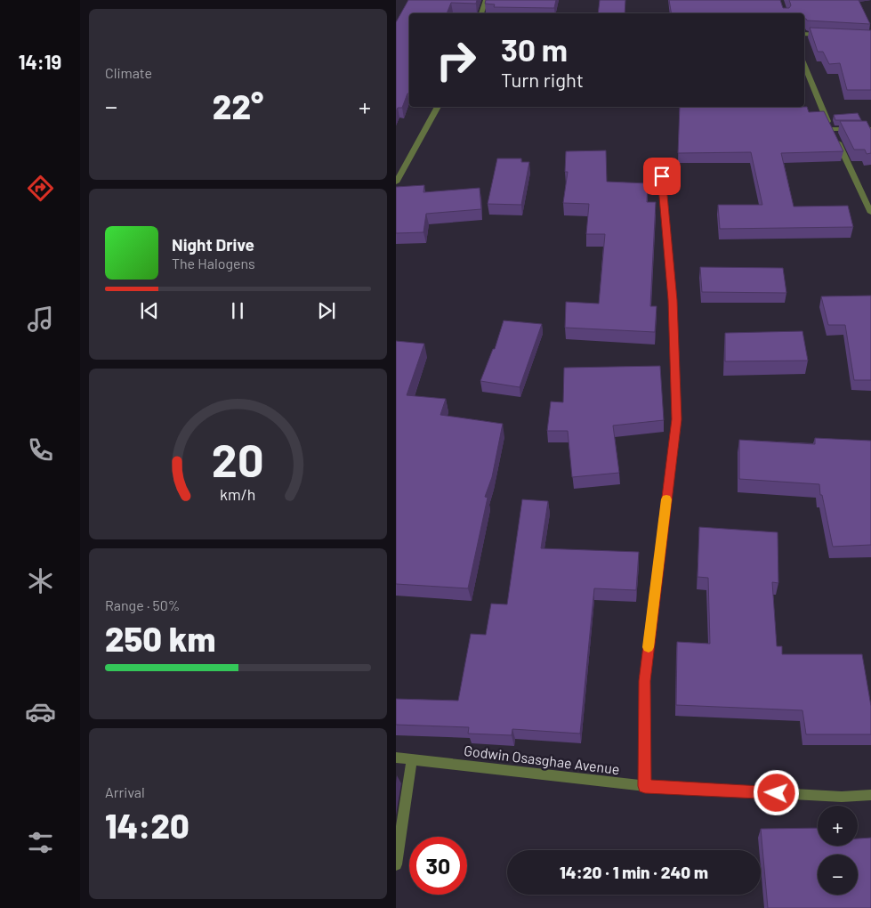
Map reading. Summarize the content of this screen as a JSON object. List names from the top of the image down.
{
  "streets": {
    "street": ["Godwin Osasghae Avenue"]
  },
  "page": {
    "tabs": "14:19",
    "tile": [
      "Climate",
      ["Range · 50%", "250 km"],
      ["Arrival", "14:20"]
    ],
    "turn": ["30 m", "Turn right"],
    "heat": ["−", "22°", "+"],
    "song": ["Night Drive", "The Halogens"],
    "map_buttons": ["+", "−"],
    "limit": "30",
    "trip": "14:20 · 1 min · 240 m",
    "gauge": ["20", "km/h"]
  }
}
